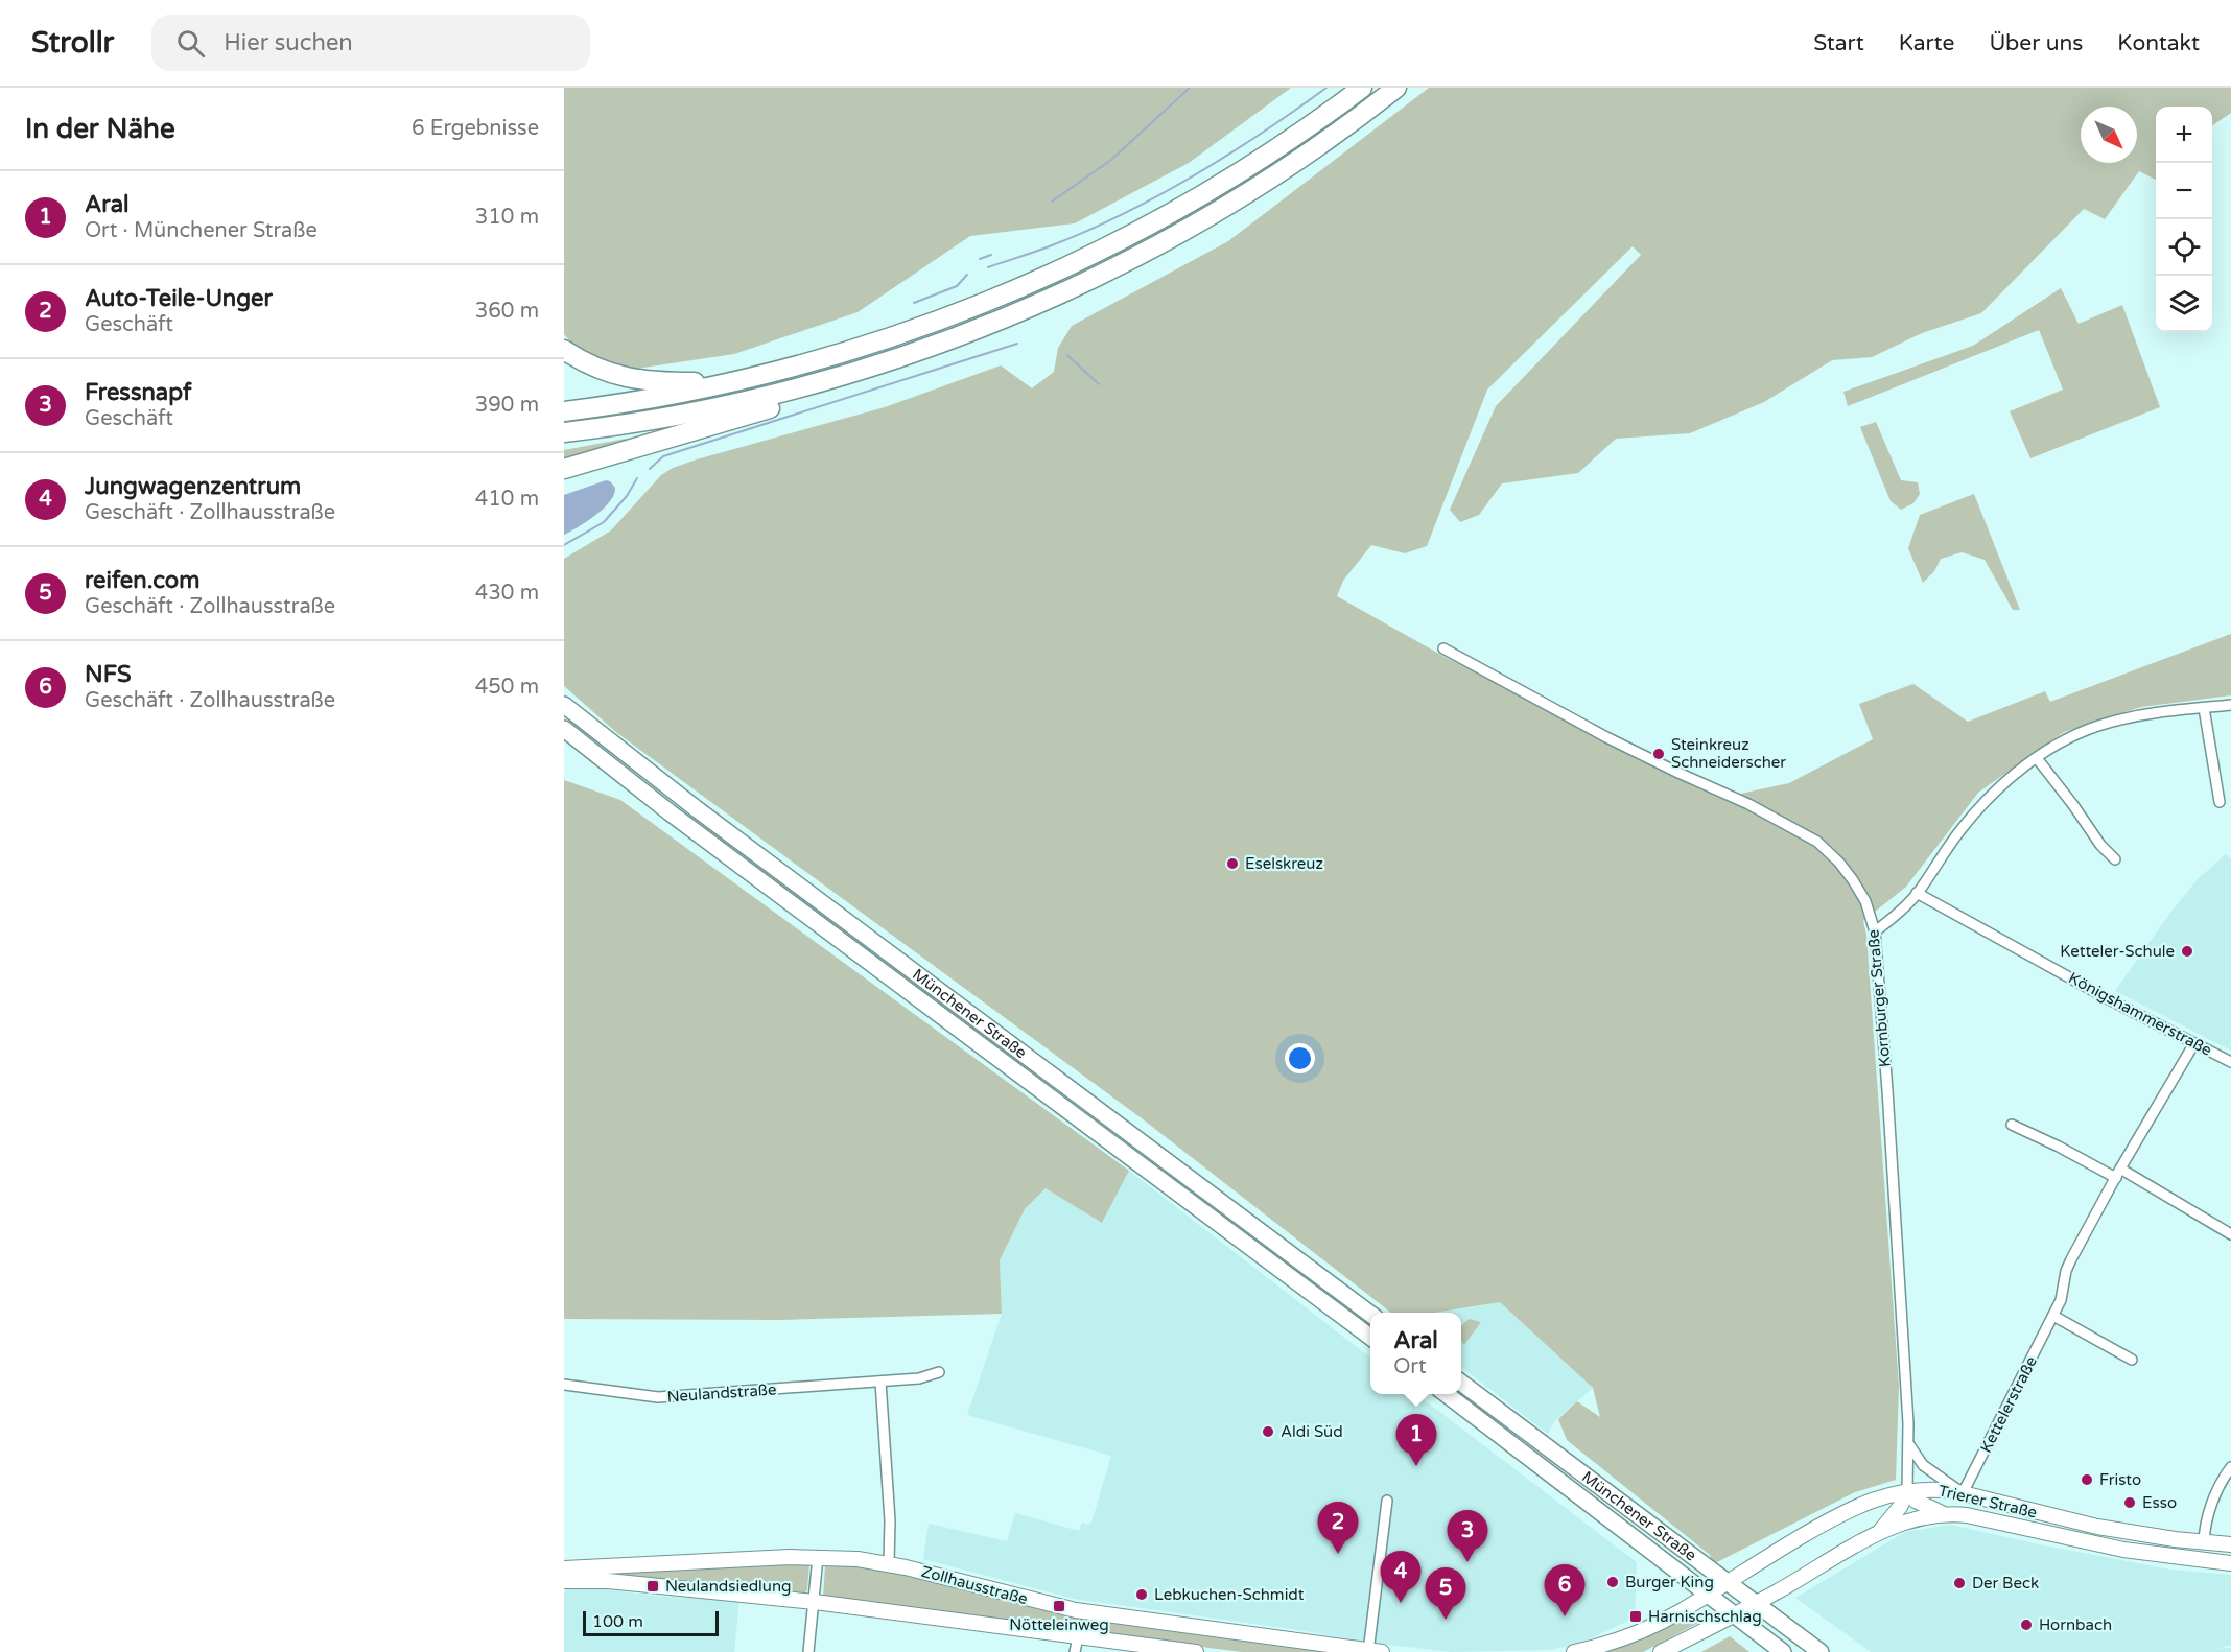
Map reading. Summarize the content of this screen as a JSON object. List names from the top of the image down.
{
  "streets": {
    "main road": ["Münchener Straße", "Trierer Straße", "Zollhausstraße"],
    "street": [
      "Kornburger Straße",
      "Königshammerstraße",
      "Neulandstraße",
      "Kettelerstraße"
    ]
  },
  "crossings": [
    ["Kornburger Straße", "Trierer Straße"],
    ["Münchener Straße", "Trierer Straße"],
    ["Königshammerstraße", "Kettelerstraße"],
    ["Kettelerstraße", "Trierer Straße"]
  ],
  "places": {
    "other": [
      "Steinkreuz Schneiderscher",
      "Eselskreuz",
      "Ketteler-Schule",
      "Aldi Süd",
      "Fristo",
      "Esso",
      "Burger King",
      "Der Beck",
      "Lebkuchen-Schmidt",
      "Hornbach"
    ],
    "transit": ["Neulandsiedlung", "Nötteleinweg", "Harnischschlag"]
  },
  "scale_bar": "100 m",
  "north": "bottom right",
  "page": {
    "header": "Strollr",
    "search": "Hier suchen",
    "nav": [
      "Start",
      "Karte",
      "Über uns",
      "Kontakt"
    ],
    "heading": ["In der Nähe", "6 Ergebnisse"],
    "map_buttons": ["+", "−"],
    "list": [
      {
        "mark": "1",
        "name": "Aral",
        "note": "Ort · Münchener Straße",
        "value": "310 m"
      },
      {
        "mark": "2",
        "name": "Auto-Teile-Unger",
        "note": "Geschäft",
        "value": "360 m"
      },
      {
        "mark": "3",
        "name": "Fressnapf",
        "note": "Geschäft",
        "value": "390 m"
      },
      {
        "mark": "4",
        "name": "Jungwagenzentrum",
        "note": "Geschäft · Zollhausstraße",
        "value": "410 m"
      },
      {
        "mark": "5",
        "name": "reifen.com",
        "note": "Geschäft · Zollhausstraße",
        "value": "430 m"
      },
      {
        "mark": "6",
        "name": "NFS",
        "note": "Geschäft · Zollhausstraße",
        "value": "450 m"
      }
    ],
    "popup": ["Aral", "Ort"],
    "pins": [
      "1",
      "2",
      "3",
      "4",
      "6",
      "5"
    ],
    "scale": "100 m"
  }
}
